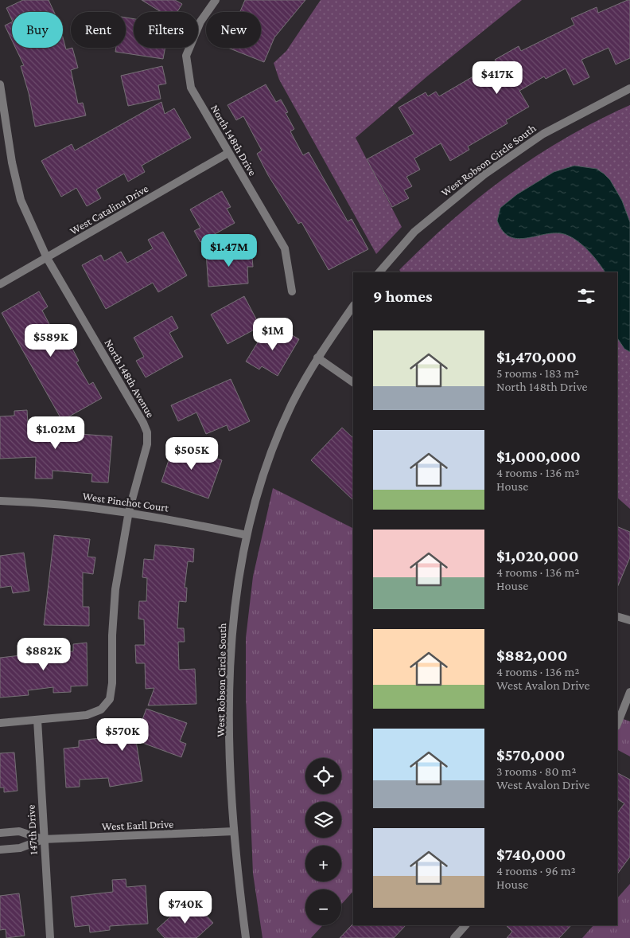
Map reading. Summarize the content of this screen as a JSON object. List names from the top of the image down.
{
  "streets": {
    "street": [
      "North 148th Drive",
      "West Robson Circle South",
      "West Catalina Drive",
      "North 148th Avenue",
      "West Pinchot Court",
      "West Earll Drive",
      "147th Drive"
    ]
  },
  "crossings": [
    ["North 148th Drive", "West Catalina Drive"],
    ["West Robson Circle South", "West Pinchot Court"],
    ["West Robson Circle South", "West Earll Drive"],
    ["West Catalina Drive", "North 148th Avenue"],
    ["North 148th Avenue", "West Pinchot Court"],
    ["North 148th Avenue", "147th Drive"],
    ["West Earll Drive", "147th Drive"]
  ],
  "page": {
    "chip": [
      "Buy",
      "Rent",
      "Filters",
      "New"
    ],
    "price": [
      "$417K",
      "$1.47M",
      "$1M",
      "$589K",
      "$1.02M",
      "$505K",
      "$882K",
      "$570K",
      "$740K"
    ],
    "heading": "9 homes",
    "list": [
      {
        "name": "$1,470,000",
        "note": "5 rooms · 183 m² · North 148th Drive"
      },
      {
        "name": "$1,000,000",
        "note": "4 rooms · 136 m² · House"
      },
      {
        "name": "$1,020,000",
        "note": "4 rooms · 136 m² · House"
      },
      {
        "name": "$882,000",
        "note": "4 rooms · 136 m² · West Avalon Drive"
      },
      {
        "name": "$570,000",
        "note": "3 rooms · 80 m² · West Avalon Drive"
      },
      {
        "name": "$740,000",
        "note": "4 rooms · 96 m² · House"
      }
    ],
    "map_buttons": ["+", "−"]
  }
}
